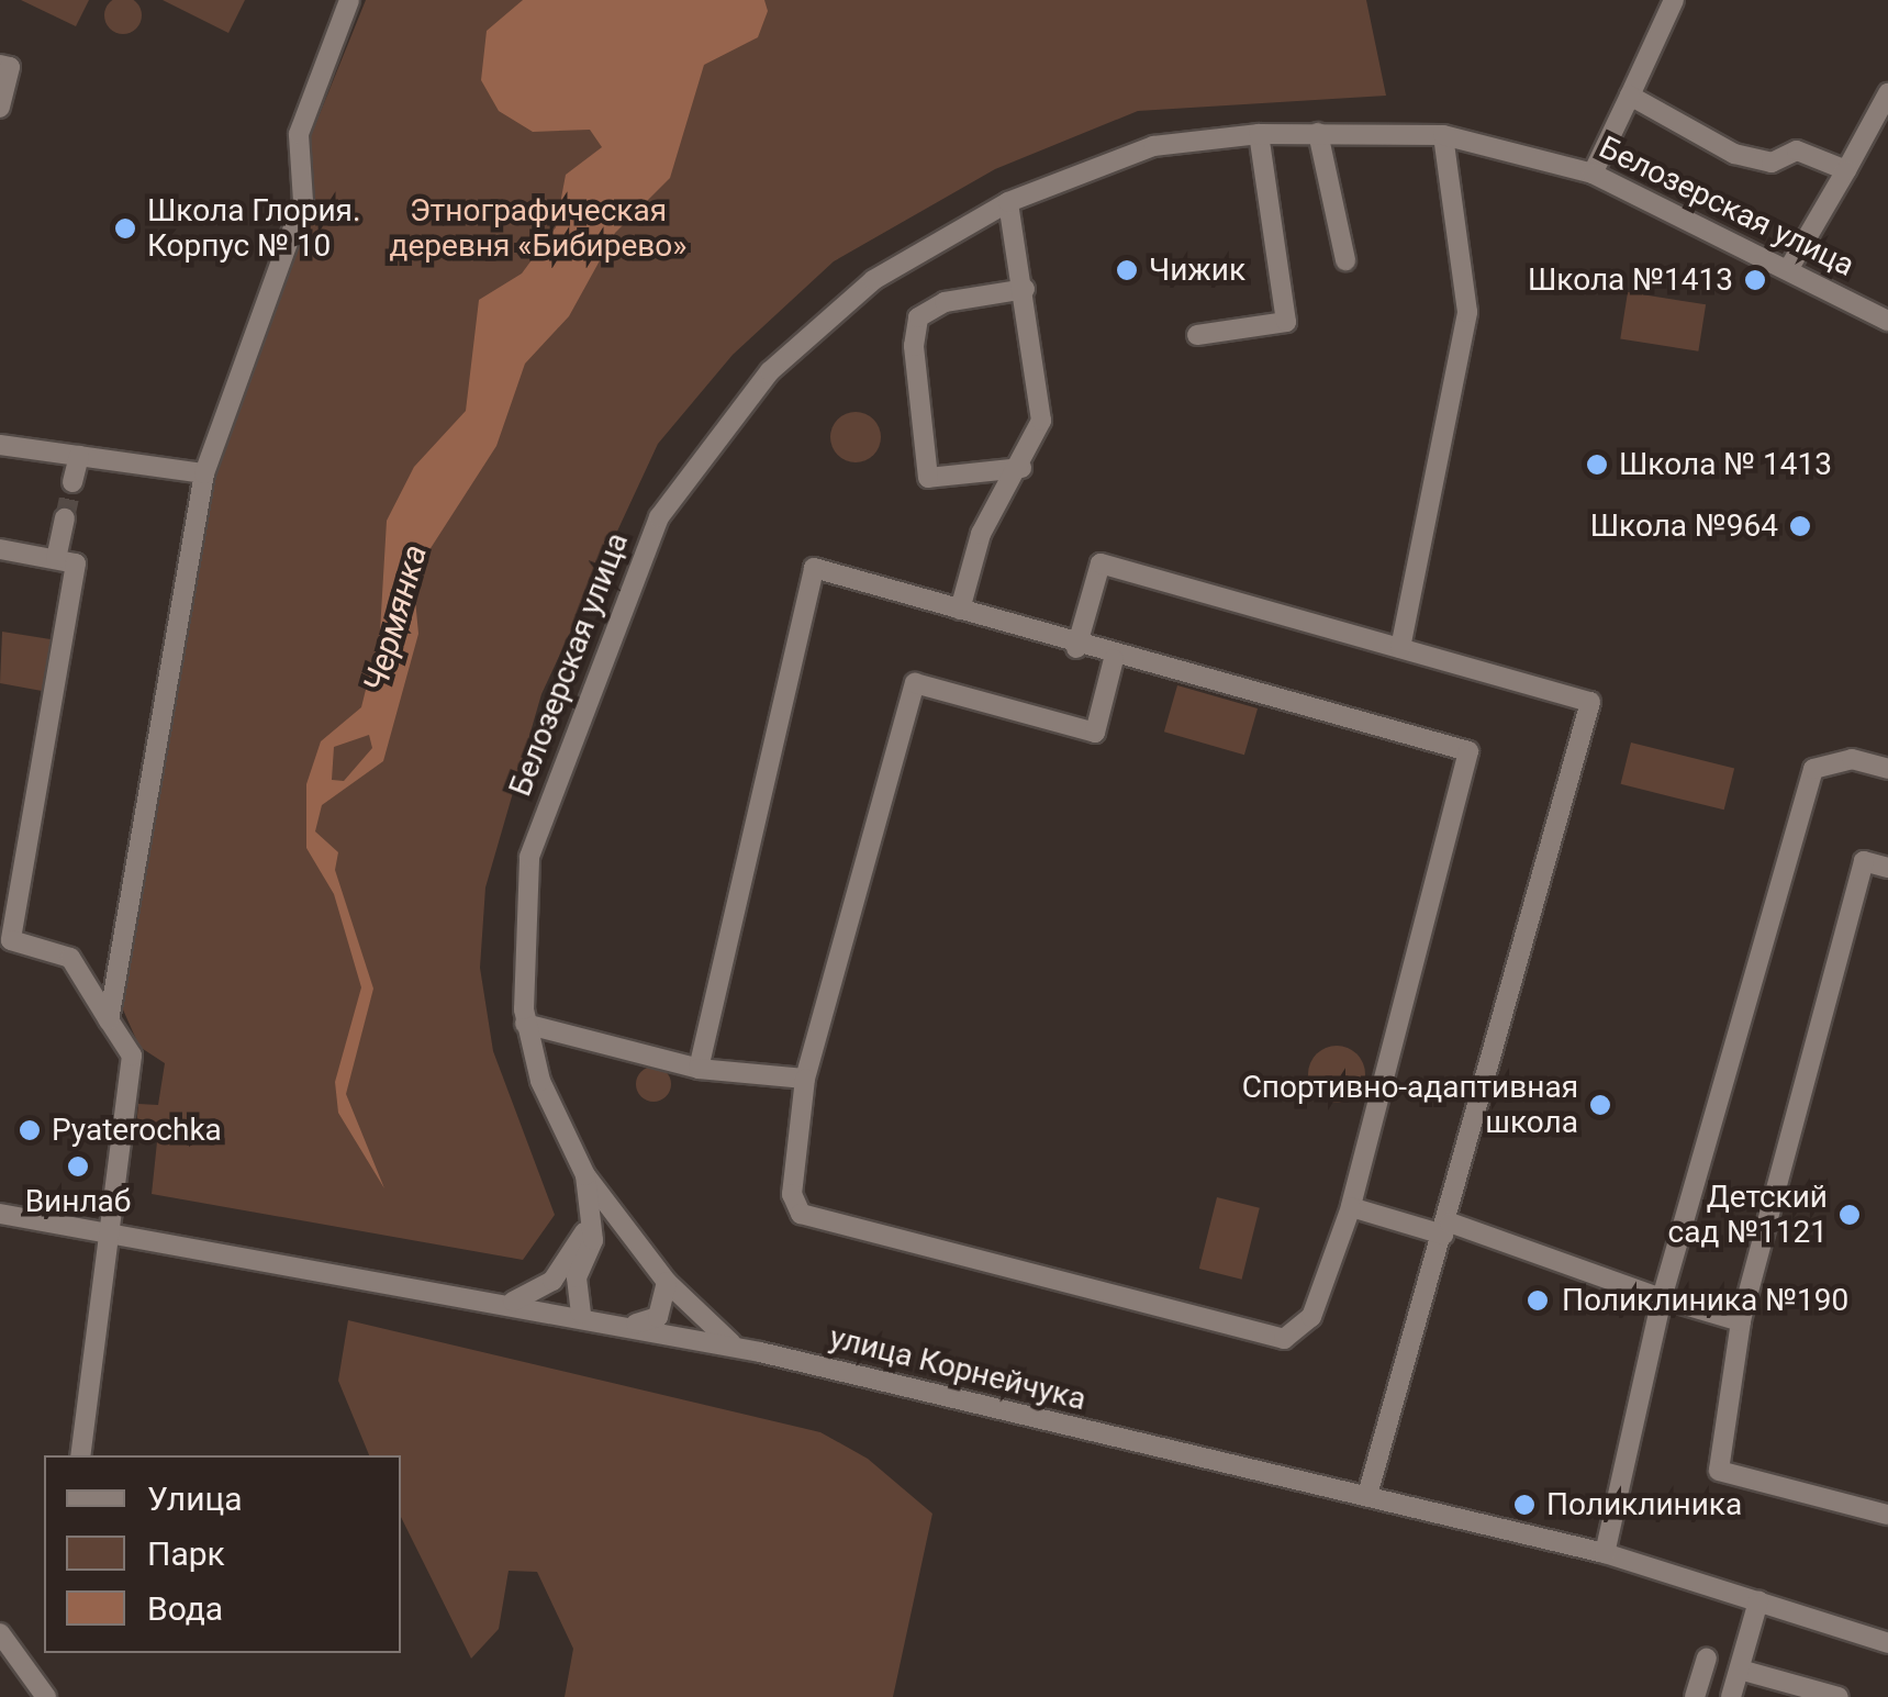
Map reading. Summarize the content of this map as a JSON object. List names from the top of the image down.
{
  "streets": {
    "street": ["Белозерская улица", "улица Корнейчука"]
  },
  "crossings": [
    ["Белозерская улица", "улица Корнейчука"]
  ],
  "water": ["Чермянка"],
  "parks": ["Этнографическая деревня «Бибирево»"],
  "places": [
    "Школа Глория. Корпус № 10",
    "Чижик",
    "Школа №1413",
    "Школа № 1413",
    "Школа №964",
    "Спортивно-адаптивная школа",
    "Pyaterochka",
    "Винлаб",
    "Детский сад №1121",
    "Поликлиника №190",
    "Поликлиника"
  ],
  "legend": ["Улица", "Парк", "Вода"]
}
